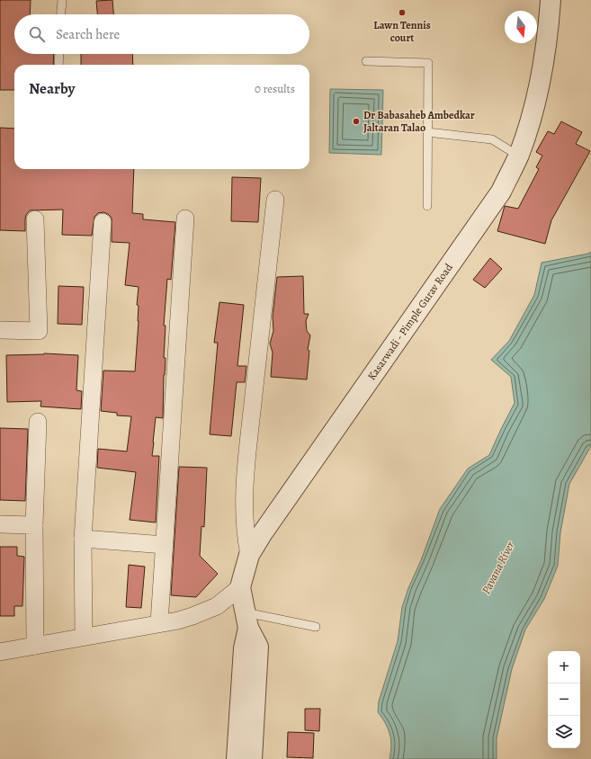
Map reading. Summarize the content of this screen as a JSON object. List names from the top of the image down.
{
  "streets": {
    "street": ["Kasarwadi - Pimple Gurav Road"]
  },
  "water": ["Pavana River"],
  "places": ["Lawn Tennis court", "Dr Babasaheb Ambedkar Jaltaran Talao"],
  "north": "bottom",
  "page": {
    "search": "Search here",
    "heading": ["Nearby", "0 results"],
    "map_buttons": ["+", "−"]
  }
}
